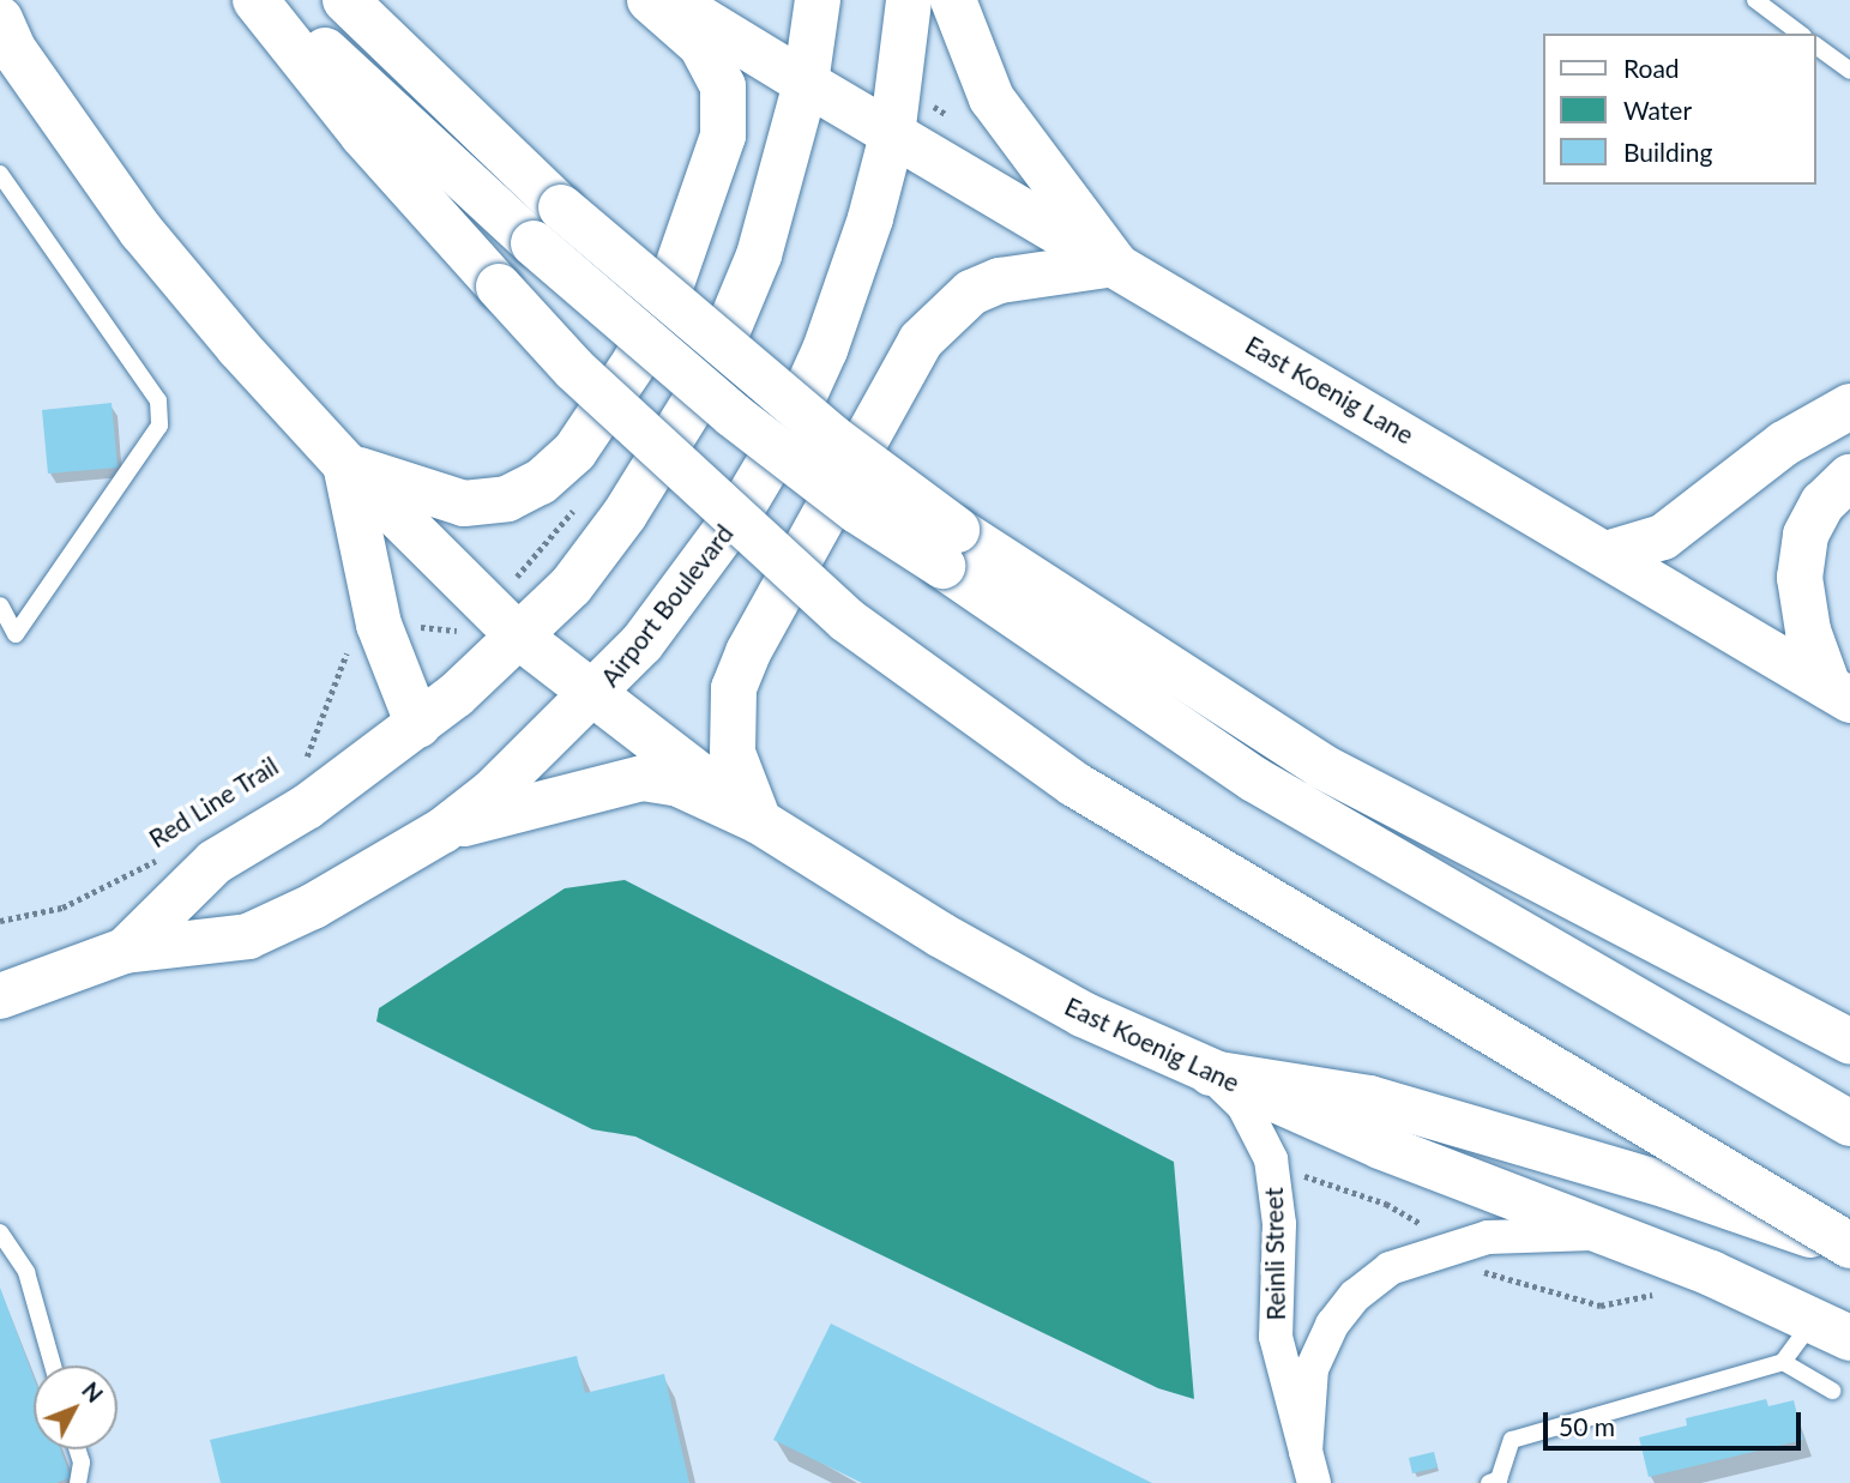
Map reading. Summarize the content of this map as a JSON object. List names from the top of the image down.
{
  "streets": {
    "main road": ["East Koenig Lane", "Airport Boulevard"],
    "street": ["Reinli Street"],
    "path": ["Red Line Trail"]
  },
  "crossings": [
    ["East Koenig Lane", "Airport Boulevard"],
    ["East Koenig Lane", "Reinli Street"]
  ],
  "legend": ["Road", "Water", "Building"],
  "scale_bar": "50 m",
  "north": "top right"
}
